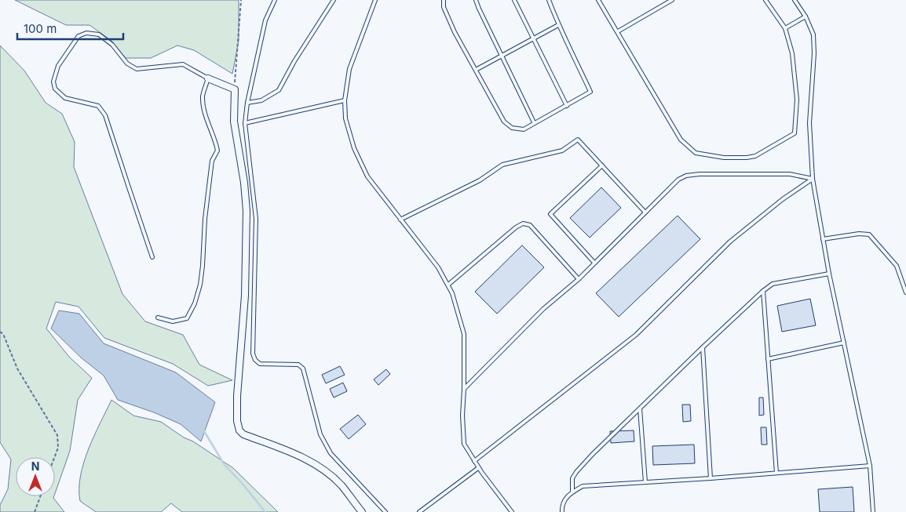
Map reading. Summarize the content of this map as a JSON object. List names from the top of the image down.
{
  "scale_bar": "100 m",
  "north": "top"
}
